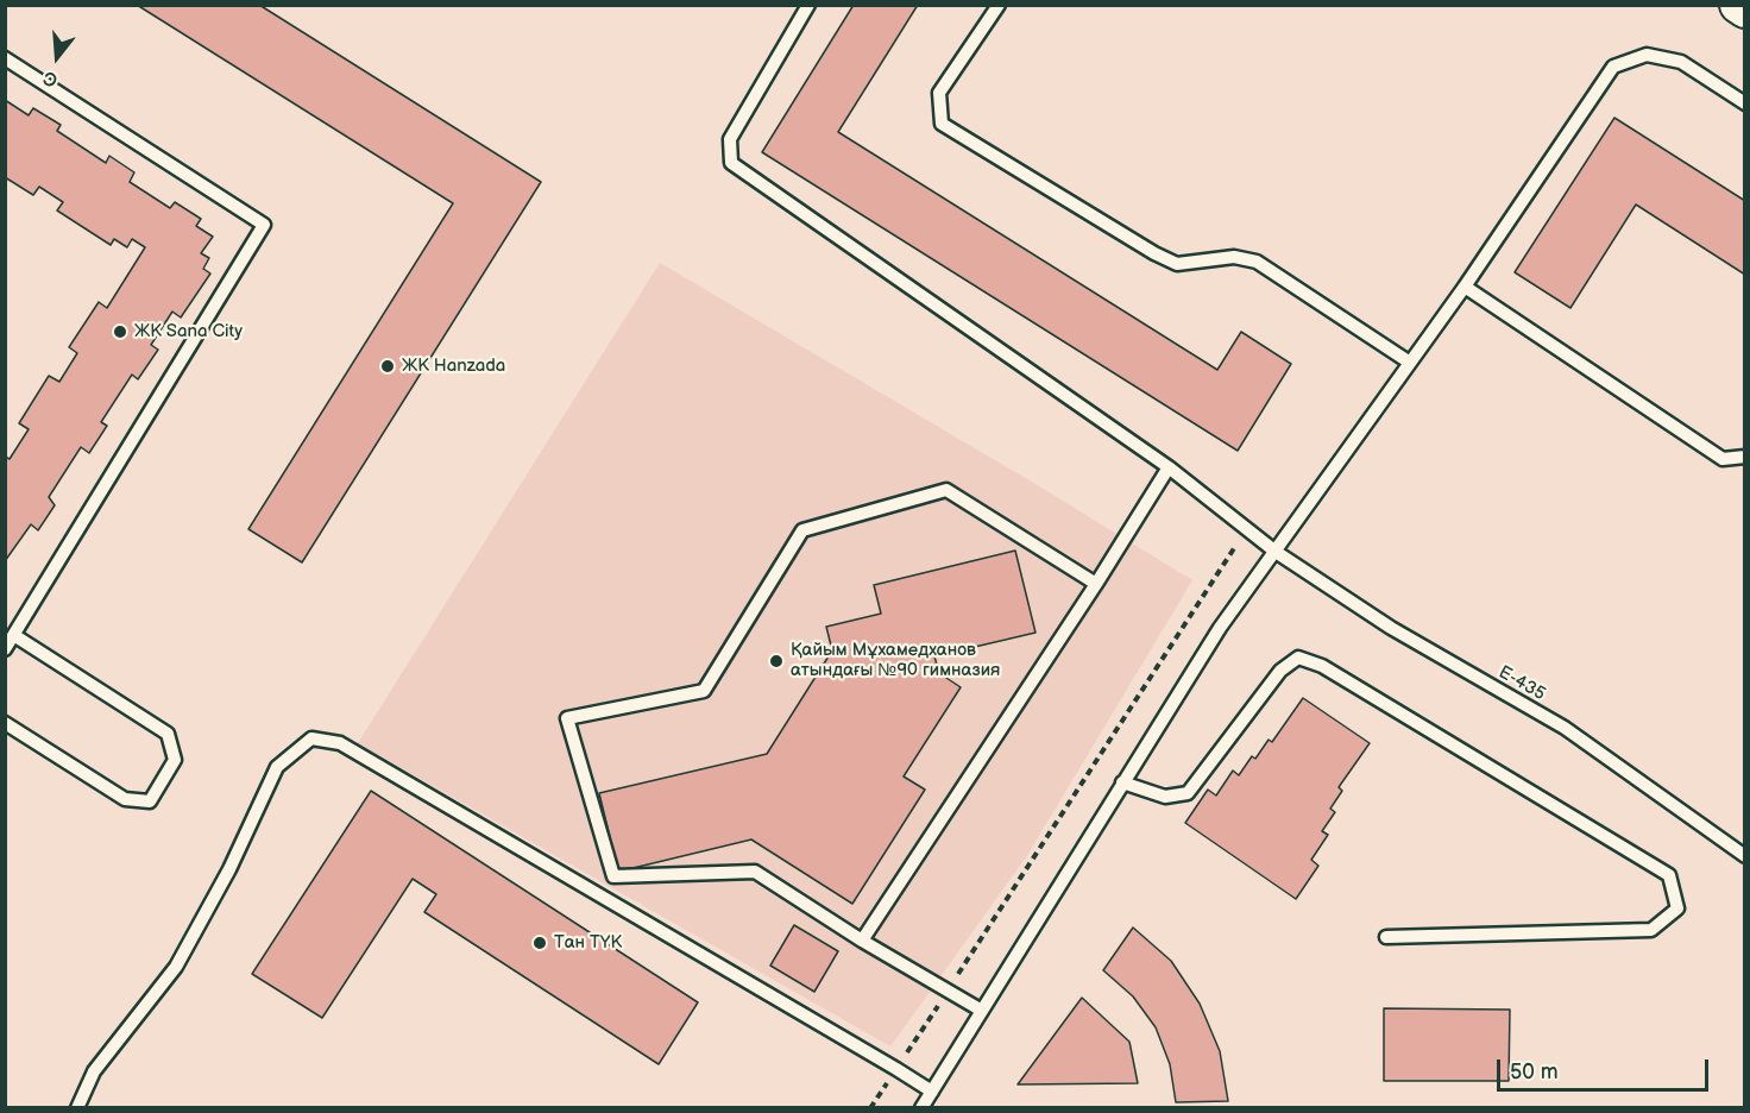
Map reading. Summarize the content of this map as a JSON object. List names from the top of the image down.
{
  "streets": {
    "lane": ["Е-435"]
  },
  "places": [
    "ЖК Sana City",
    "ЖК Hanzada",
    "Қайым Мұхамедханов атындағы №90 гимназия",
    "Тан ТҮК"
  ],
  "scale_bar": "50 m",
  "north": "bottom"
}
